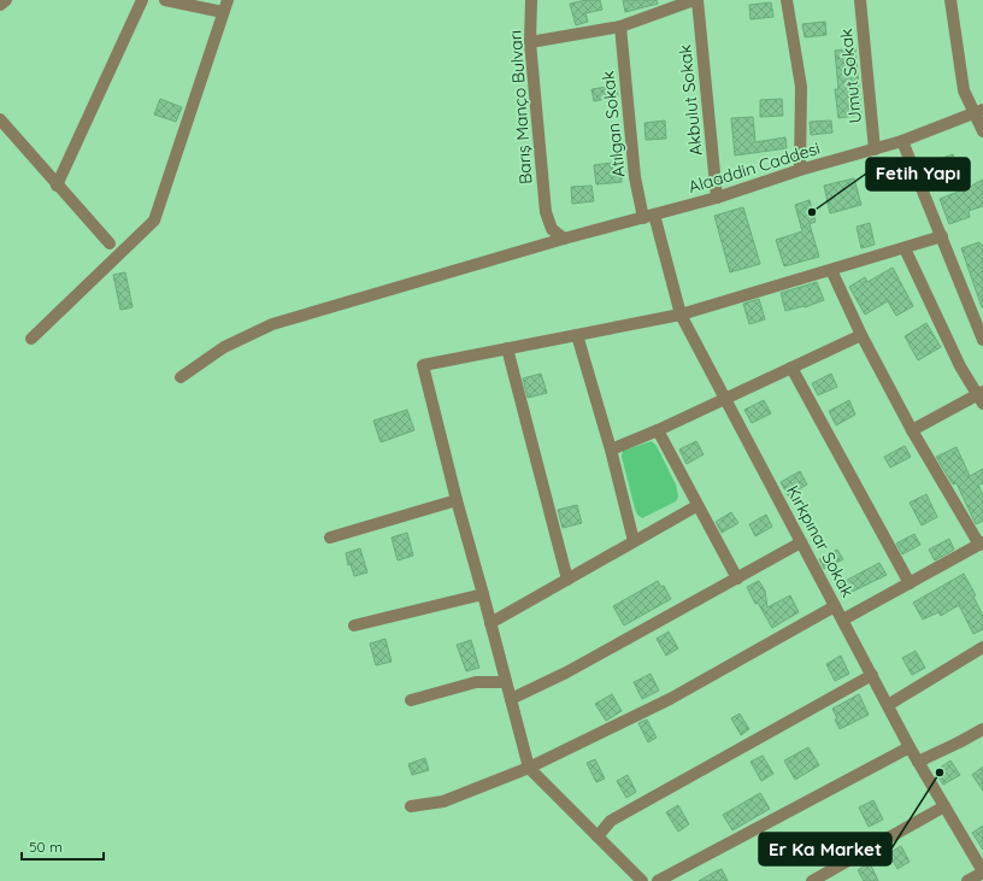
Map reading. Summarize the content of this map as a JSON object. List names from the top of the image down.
{
  "streets": {
    "street": [
      "Umut Sokak",
      "Akbulut Sokak",
      "Barış Manço Bulvarı",
      "Atılgan Sokak",
      "Alaaddin Caddesi",
      "Kırkpınar Sokak"
    ]
  },
  "crossings": [
    ["Umut Sokak", "Alaaddin Caddesi"],
    ["Akbulut Sokak", "Alaaddin Caddesi"],
    ["Barış Manço Bulvarı", "Alaaddin Caddesi"],
    ["Atılgan Sokak", "Alaaddin Caddesi"],
    ["Atılgan Sokak", "Kırkpınar Sokak"],
    ["Alaaddin Caddesi", "Kırkpınar Sokak"]
  ],
  "places": ["Fetih Yapı", "Er Ka Market"],
  "scale_bar": "50 m"
}
